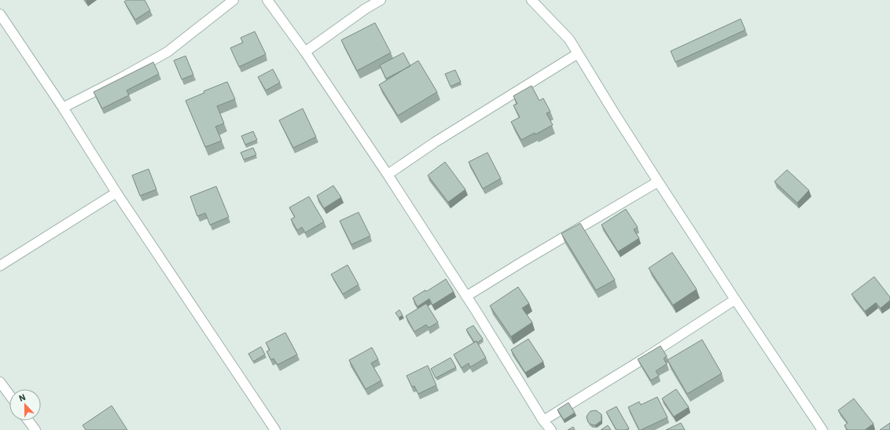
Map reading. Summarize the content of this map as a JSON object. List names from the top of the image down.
{
  "north": "top"
}
